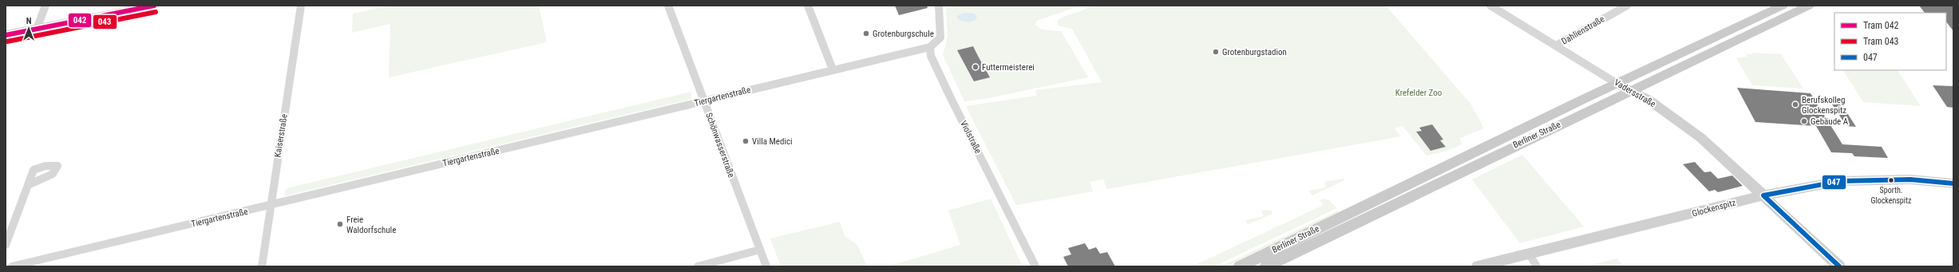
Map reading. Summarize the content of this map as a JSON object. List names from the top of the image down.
{
  "streets": {
    "main road": ["Vadersstraße", "Berliner Straße", "Glockenspitz"],
    "street": [
      "Dahlienstraße",
      "Tiergartenstraße",
      "Kaiserstraße",
      "Violstraße",
      "Schönwasserstraße"
    ]
  },
  "crossings": [
    ["Dahlienstraße", "Vadersstraße"],
    ["Vadersstraße", "Berliner Straße"],
    ["Vadersstraße", "Glockenspitz"],
    ["Tiergartenstraße", "Kaiserstraße"],
    ["Tiergartenstraße", "Violstraße"],
    ["Tiergartenstraße", "Schönwasserstraße"]
  ],
  "parks": ["Krefelder Zoo"],
  "places": [
    "Grotenburgschule",
    "Grotenburgstadion",
    "Futtermeisterei",
    "Berufskolleg Glockenspitz",
    "Gebäude A",
    "Villa Medici",
    "Sporth. Glockenspitz",
    "Freie Waldorfschule"
  ],
  "lines": ["tram line 042", "tram line 043", "transit line 047"],
  "legend": ["Tram 042", "Tram 043", "047"],
  "north": "top"
}
